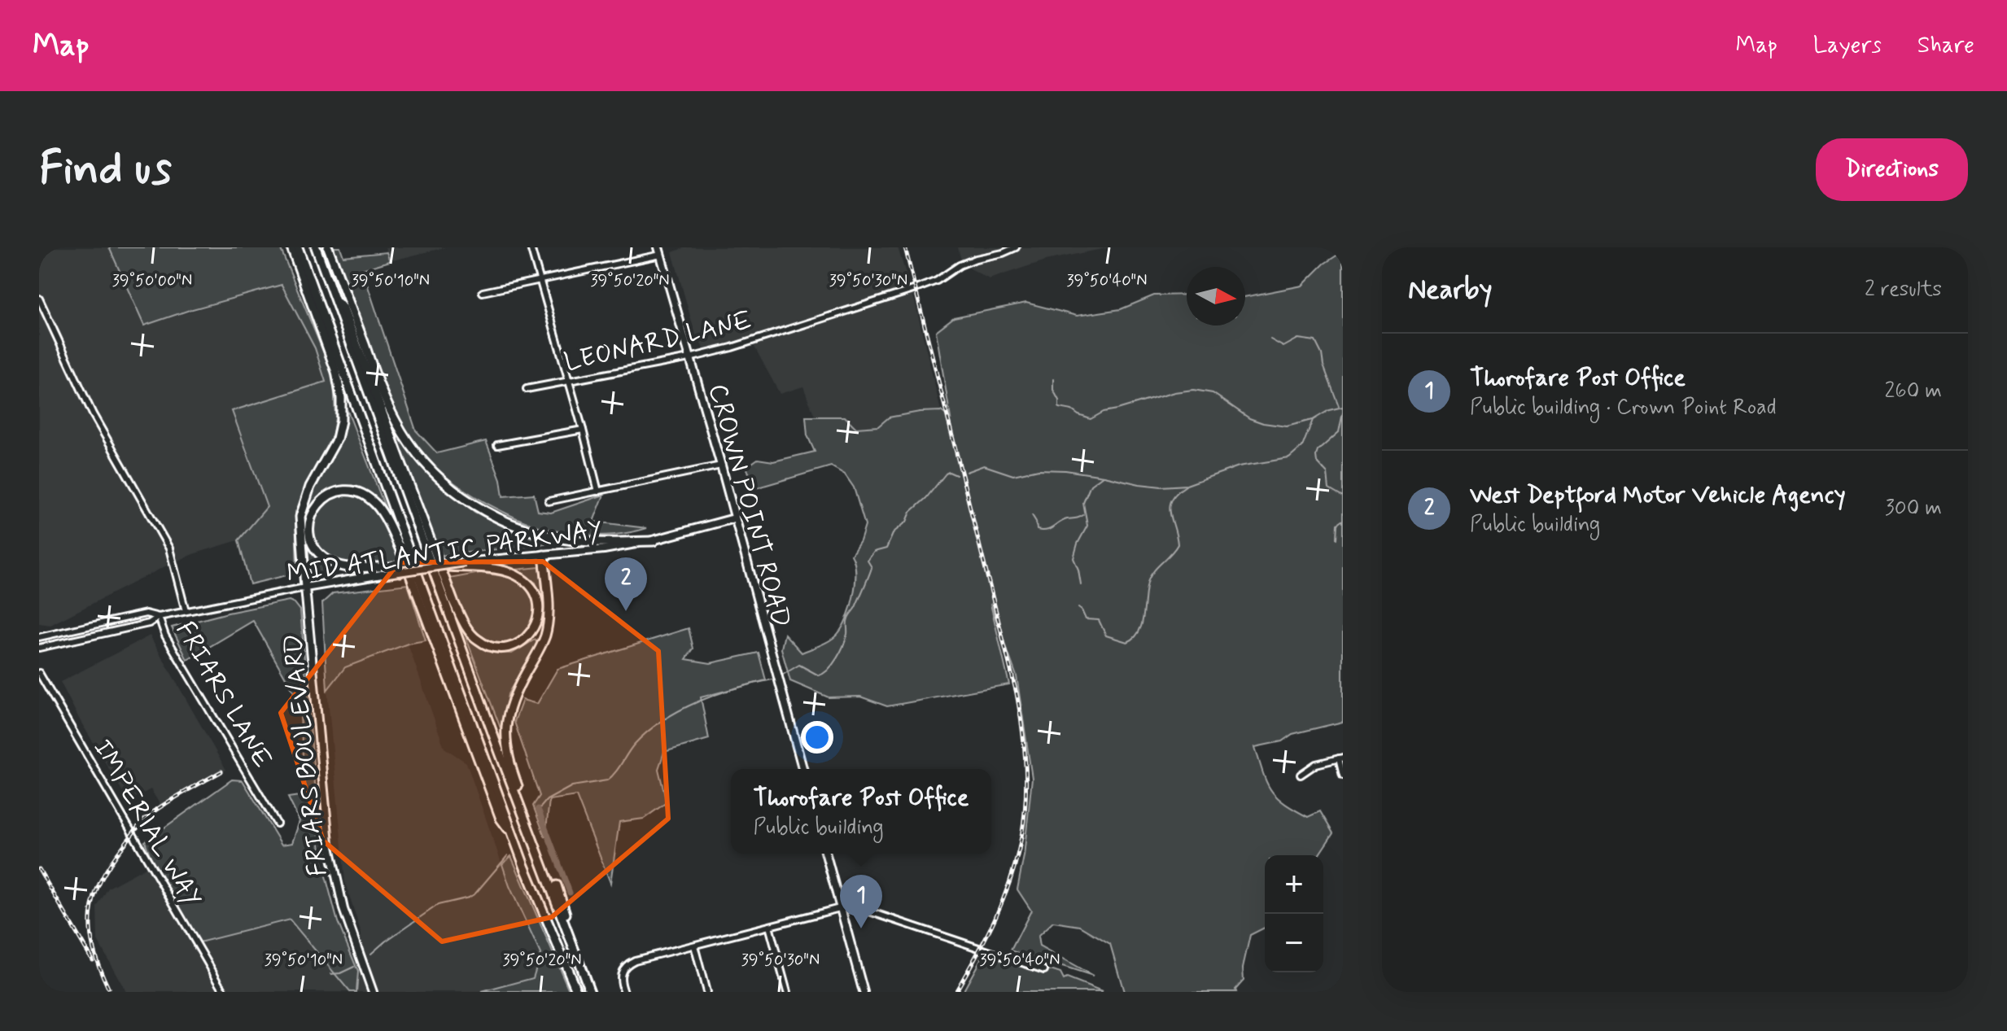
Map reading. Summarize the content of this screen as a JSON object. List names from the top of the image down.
{
  "streets": {
    "main road": ["CROWN POINT ROAD", "MID ATLANTIC PARKWAY", "FRIARS BOULEVARD"],
    "street": ["LEONARD LANE", "FRIARS LANE", "IMPERIAL WAY"]
  },
  "crossings": [
    ["LEONARD LANE", "CROWN POINT ROAD"],
    ["CROWN POINT ROAD", "MID ATLANTIC PARKWAY"],
    ["MID ATLANTIC PARKWAY", "FRIARS LANE"],
    ["MID ATLANTIC PARKWAY", "FRIARS BOULEVARD"]
  ],
  "north": "right",
  "page": {
    "header": "Map",
    "nav": ["Map", "Layers", "Share"],
    "buttons": "Directions",
    "title": "Find us",
    "heading": ["Nearby", "2 results"],
    "list": [
      {
        "mark": "1",
        "name": "Thorofare Post Office",
        "note": "Public building · Crown Point Road",
        "value": "260 m"
      },
      {
        "mark": "2",
        "name": "West Deptford Motor Vehicle Agency",
        "note": "Public building",
        "value": "300 m"
      }
    ],
    "pins": ["2", "1"],
    "popup": ["Thorofare Post Office", "Public building"],
    "map_buttons": ["+", "−"]
  },
  "coordinates": [
    "39°50'00\"N",
    "39°50'10\"N",
    "39°50'20\"N",
    "39°50'30\"N",
    "39°50'40\"N"
  ]
}
